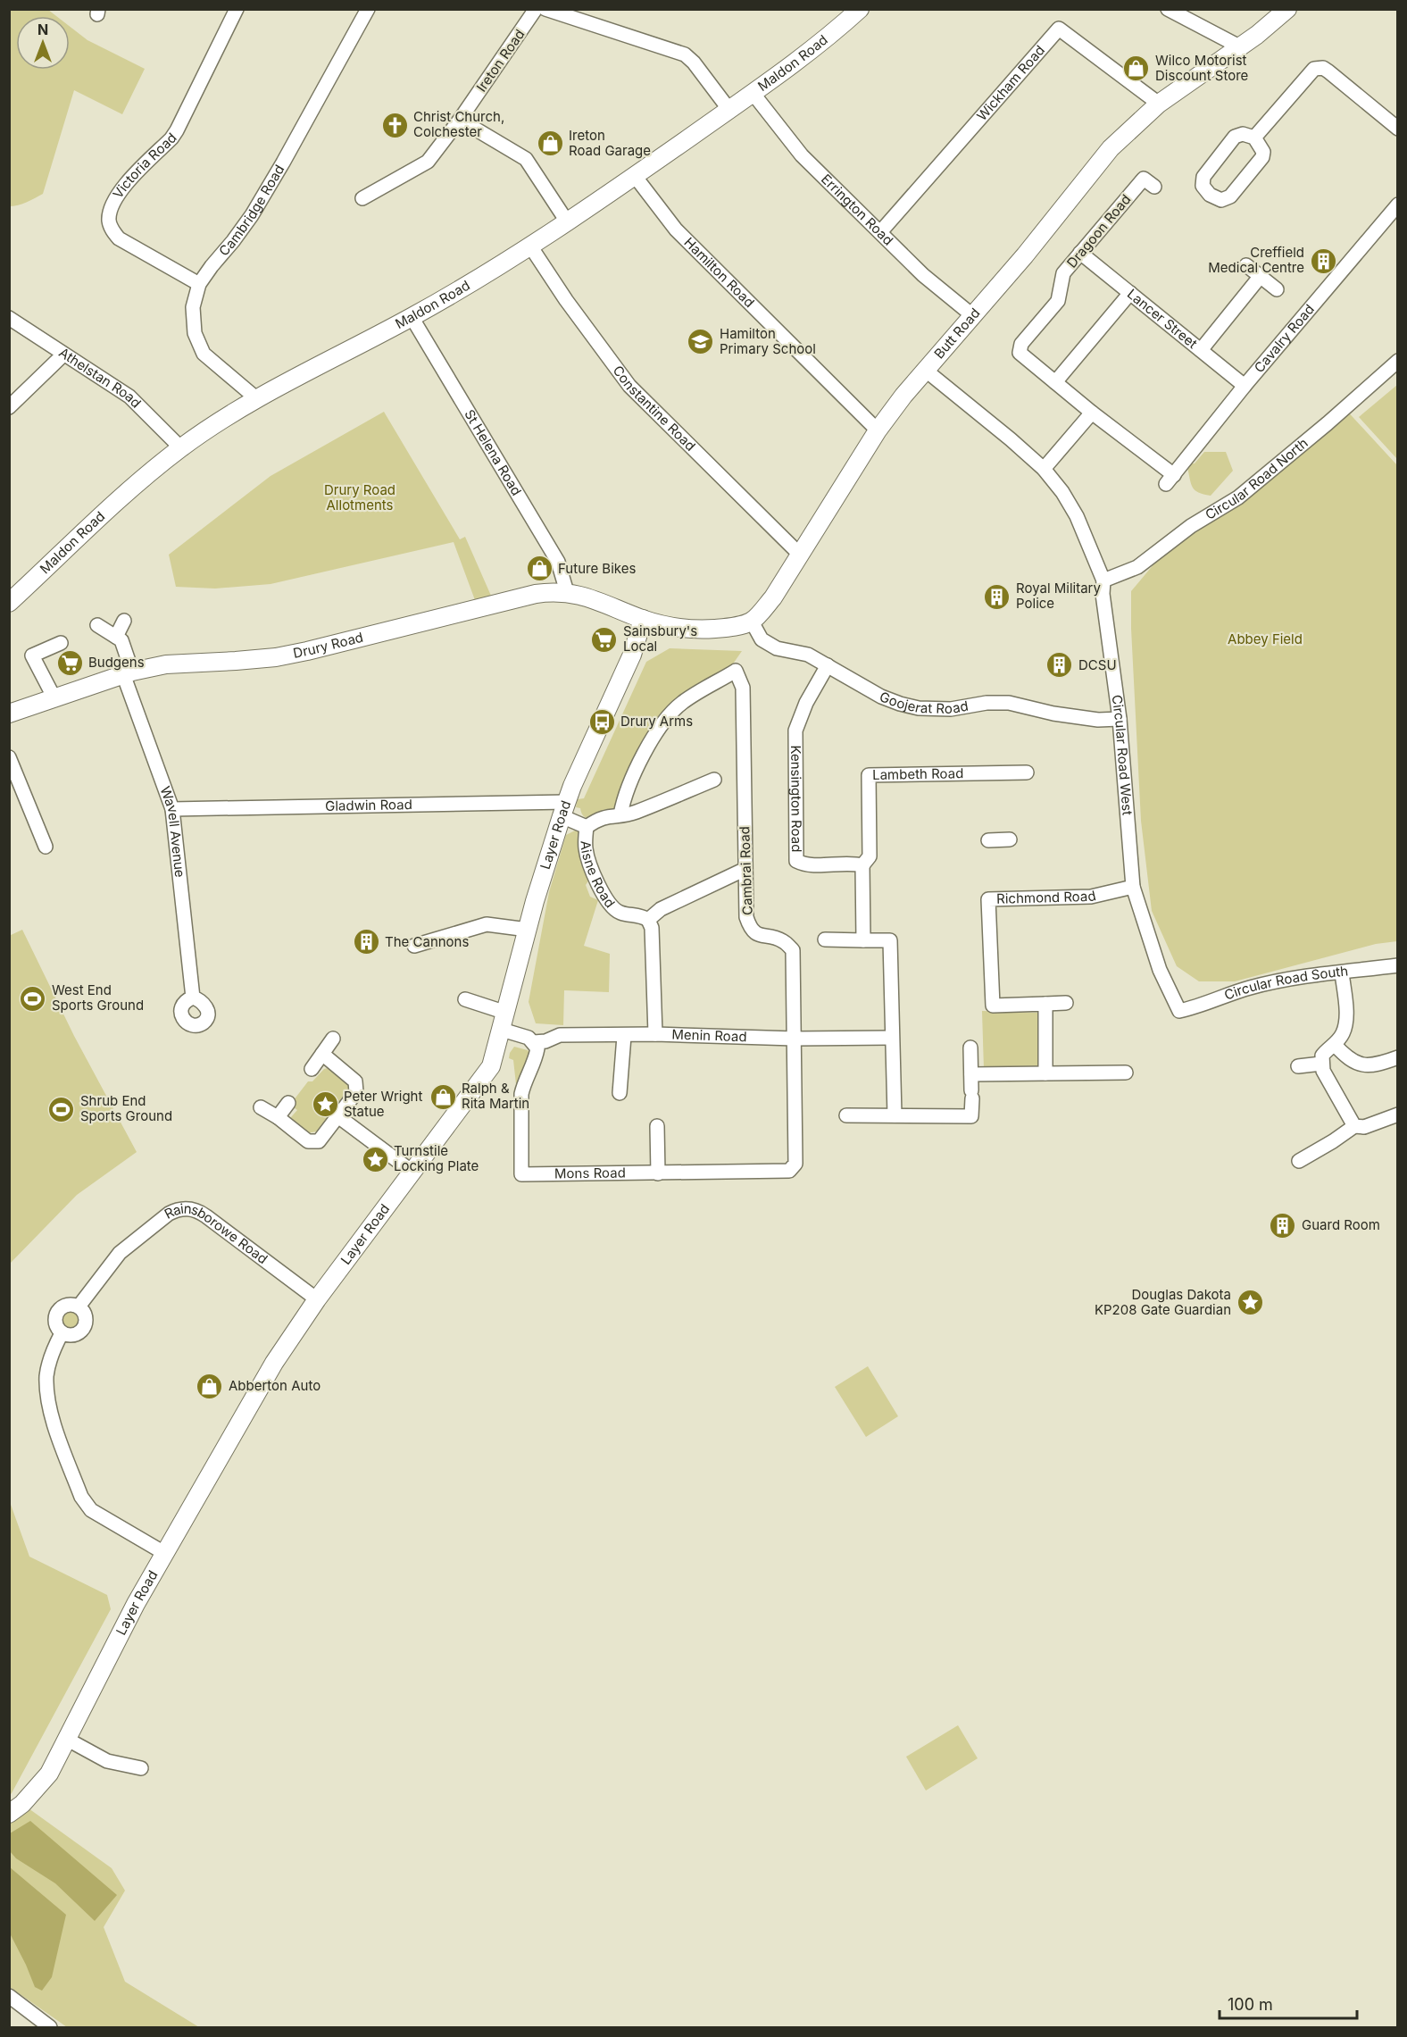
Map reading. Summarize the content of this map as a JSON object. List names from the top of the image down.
{
  "streets": {
    "main road": [
      "Maldon Road",
      "Butt Road",
      "Drury Road",
      "Layer Road"
    ],
    "street": [
      "Ireton Road",
      "Wickham Road",
      "Victoria Road",
      "Cambridge Road",
      "Errington Road",
      "Dragoon Road",
      "Hamilton Road",
      "Lancer Street",
      "Cavalry Road",
      "Athelstan Road",
      "Constantine Road",
      "St Helena Road",
      "Circular Road North",
      "Goojerat Road",
      "Circular Road West",
      "Lambeth Road",
      "Kensington Road",
      "Gladwin Road",
      "Wavell Avenue",
      "Cambrai Road",
      "Aisne Road",
      "Richmond Road",
      "Circular Road South",
      "Menin Road",
      "Mons Road",
      "Rainsborowe Road"
    ]
  },
  "crossings": [
    ["Maldon Road", "Cambridge Road"],
    ["Maldon Road", "Errington Road"],
    ["Maldon Road", "Hamilton Road"],
    ["Maldon Road", "Athelstan Road"],
    ["Maldon Road", "Constantine Road"],
    ["Maldon Road", "St Helena Road"],
    ["Wickham Road", "Errington Road"],
    ["Wickham Road", "Butt Road"],
    ["Victoria Road", "Cambridge Road"],
    ["Errington Road", "Butt Road"],
    ["Dragoon Road", "Lancer Street"],
    ["Dragoon Road", "Cavalry Road"],
    ["Hamilton Road", "Butt Road"],
    ["Lancer Street", "Cavalry Road"],
    ["Butt Road", "Constantine Road"],
    ["Butt Road", "Goojerat Road"],
    ["Butt Road", "Circular Road West"],
    ["St Helena Road", "Drury Road"],
    ["Circular Road North", "Circular Road West"],
    ["Drury Road", "Wavell Avenue"],
    ["Drury Road", "Layer Road"],
    ["Goojerat Road", "Circular Road West"],
    ["Goojerat Road", "Kensington Road"],
    ["Circular Road West", "Richmond Road"],
    ["Circular Road West", "Circular Road South"],
    ["Lambeth Road", "Kensington Road"],
    ["Gladwin Road", "Wavell Avenue"],
    ["Gladwin Road", "Layer Road"],
    ["Gladwin Road", "Aisne Road"],
    ["Layer Road", "Aisne Road"],
    ["Layer Road", "Rainsborowe Road"],
    ["Cambrai Road", "Menin Road"],
    ["Cambrai Road", "Mons Road"],
    ["Menin Road", "Mons Road"]
  ],
  "parks": ["Drury Road Allotments", "Abbey Field"],
  "places": {
    "shop": [
      "Wilco Motorist Discount Store",
      "Ireton Road Garage",
      "Future Bikes",
      "Ralph & Rita Martin",
      "Abberton Auto"
    ],
    "church": ["Christ Church, Colchester"],
    "building": [
      "Creffield Medical Centre",
      "Royal Military Police",
      "DCSU",
      "The Cannons",
      "Guard Room"
    ],
    "school or university": ["Hamilton Primary School"],
    "supermarket": ["Sainsbury's Local", "Budgens"],
    "bus stop": ["Drury Arms"],
    "sports": ["West End Sports Ground", "Shrub End Sports Ground"],
    "place": ["Peter Wright Statue", "Turnstile Locking Plate", "Douglas Dakota KP208 Gate Guardian"]
  },
  "scale_bar": "100 m",
  "north": "top"
}
